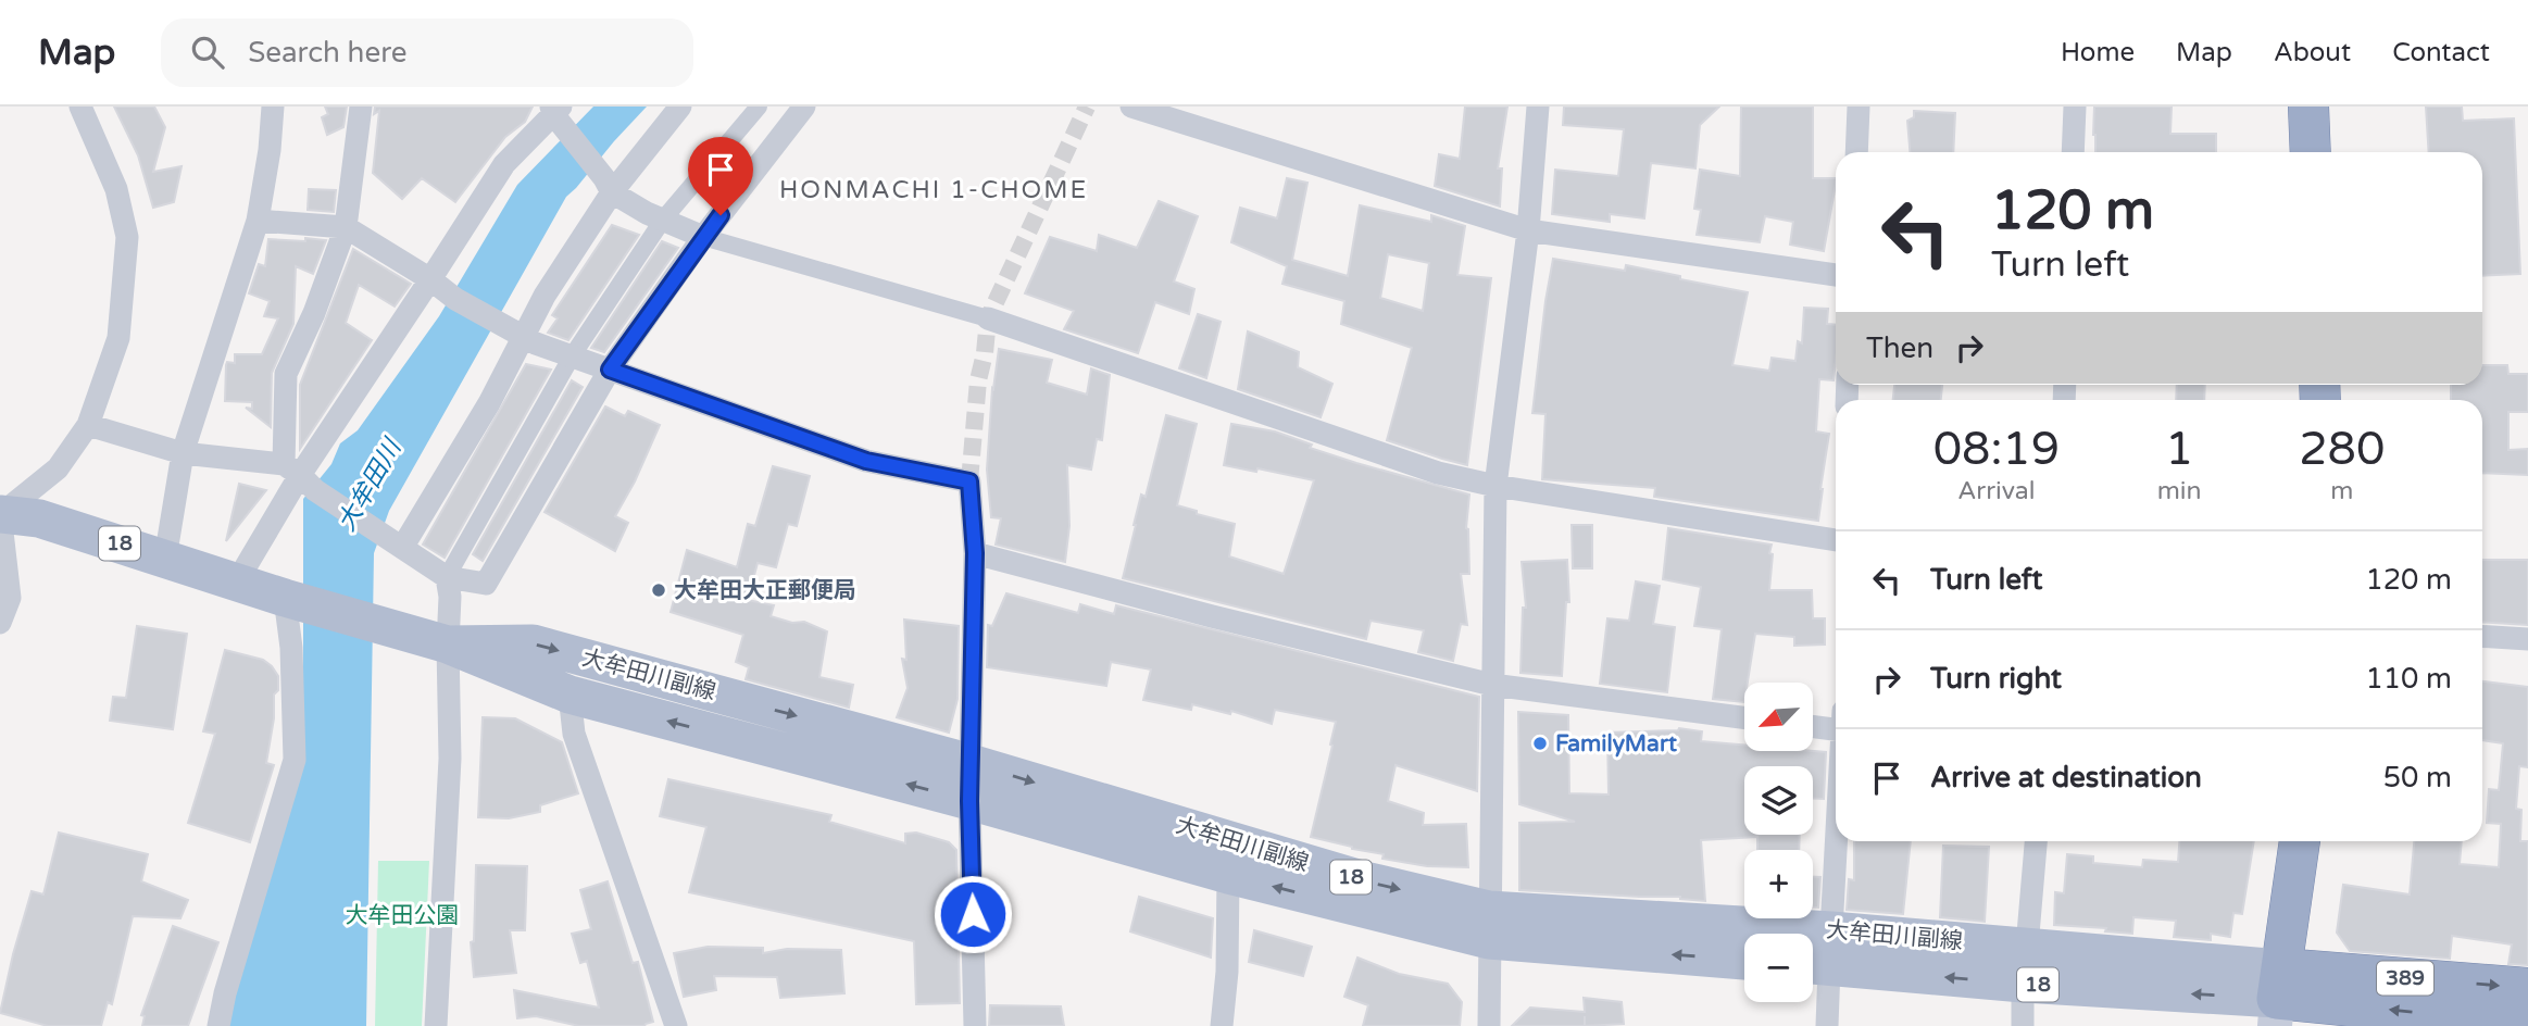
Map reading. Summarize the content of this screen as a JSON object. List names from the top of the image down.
{
  "streets": {
    "highway": ["389"],
    "main road": ["18", "大牟田川副線"]
  },
  "crossings": [
    ["大牟田川副線", "389"]
  ],
  "districts": ["HONMACHI 1-CHOME"],
  "water": ["大牟田川"],
  "parks": ["大牟田公園"],
  "places": ["大牟田大正郵便局", "FamilyMart"],
  "north": "bottom left",
  "page": {
    "header": "Map",
    "search": "Search here",
    "nav": [
      "Home",
      "Map",
      "About",
      "Contact"
    ],
    "turn": ["120 m", "Turn left"],
    "then": "Then",
    "eta": [
      "08:19",
      "Arrival",
      "1",
      "min",
      "280",
      "m"
    ],
    "list": [
      {
        "name": "Turn left",
        "value": "120 m"
      },
      {
        "name": "Turn right",
        "value": "110 m"
      },
      {
        "name": "Arrive at destination",
        "value": "50 m"
      }
    ],
    "map_buttons": ["+", "−"]
  }
}
